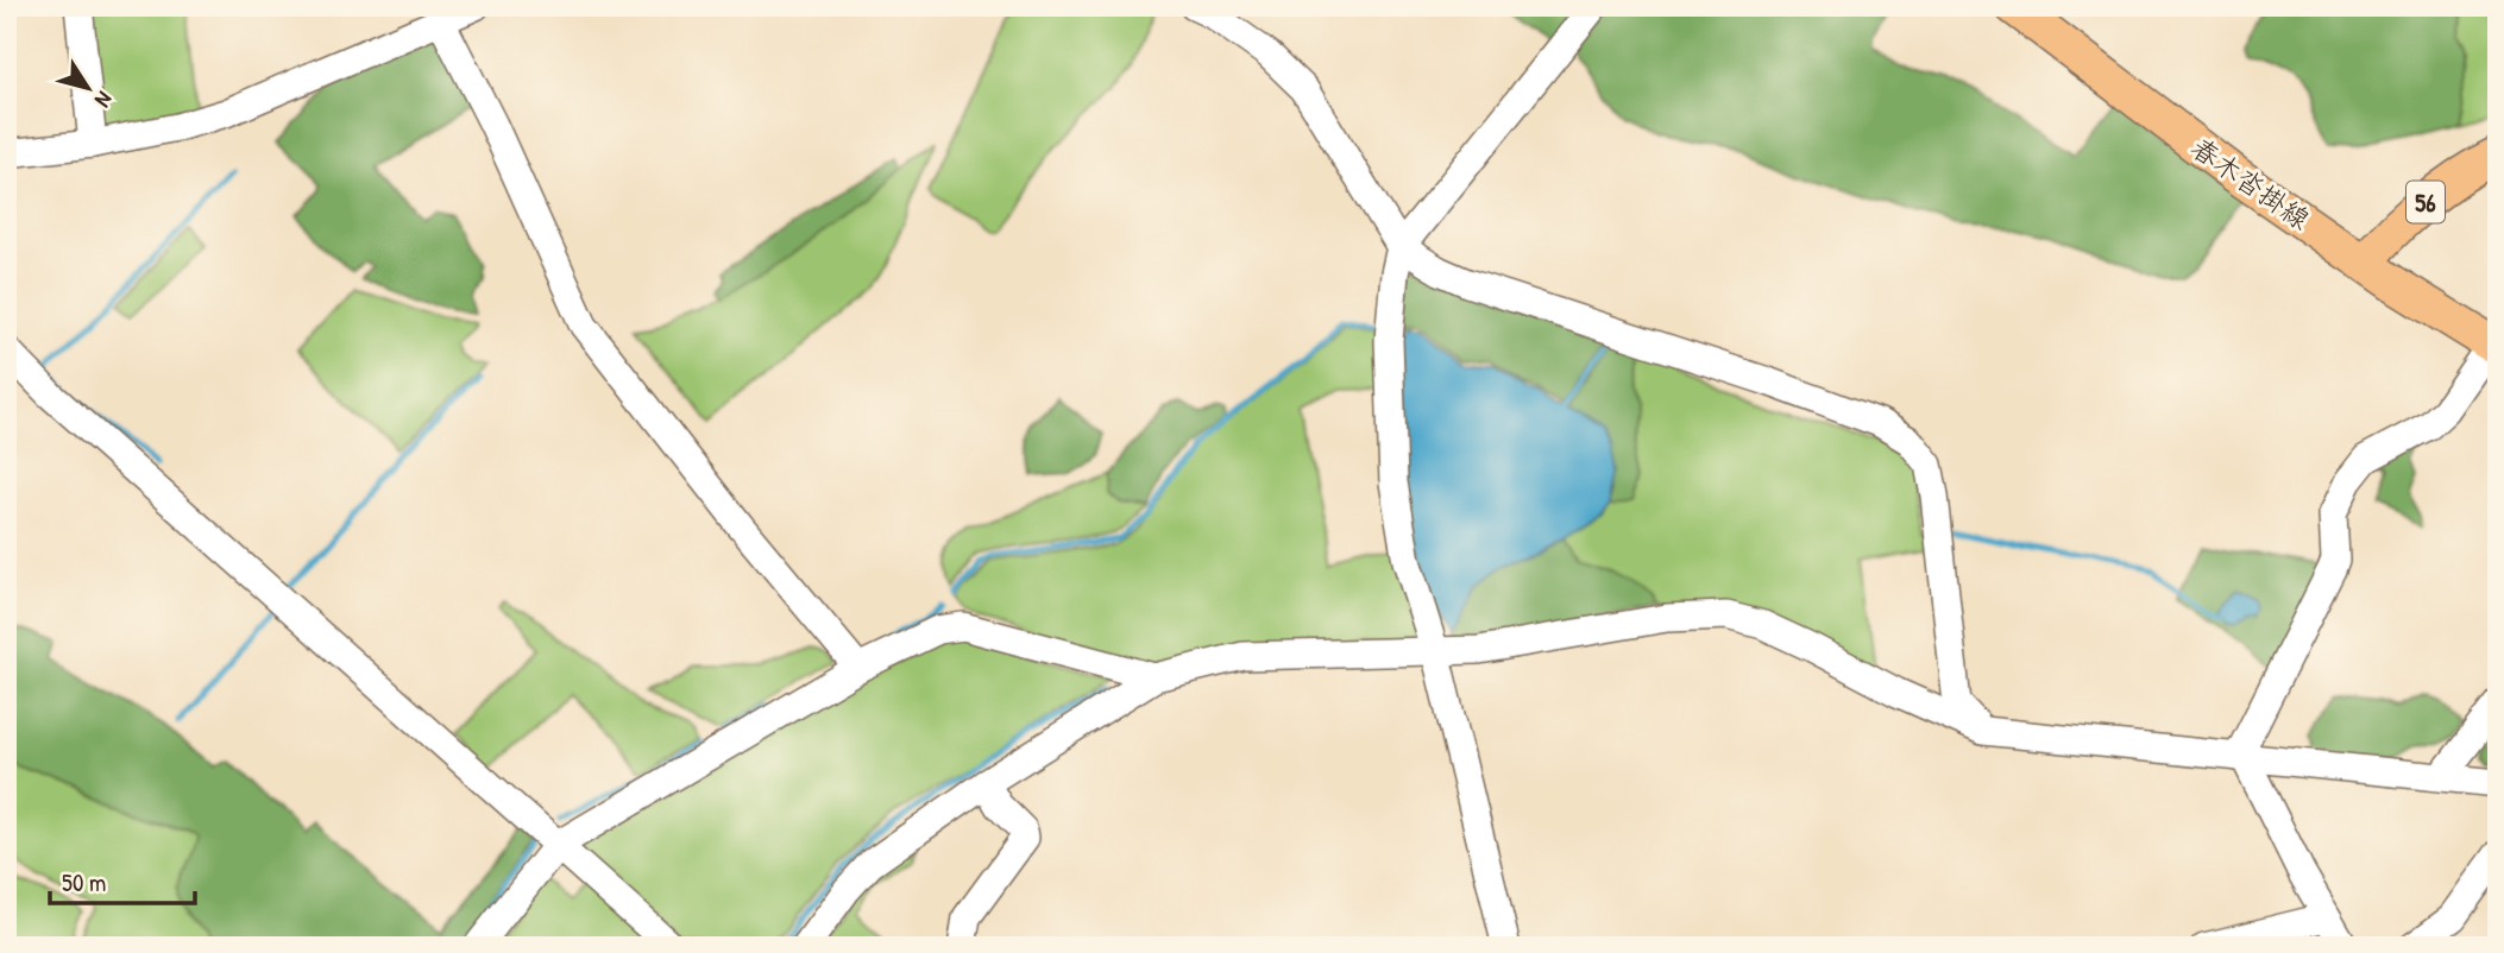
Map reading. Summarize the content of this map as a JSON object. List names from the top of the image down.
{
  "streets": {
    "main road": ["春木沓掛線", "56"]
  },
  "crossings": [
    ["春木沓掛線", "56"]
  ],
  "scale_bar": "50 m",
  "north": "bottom right"
}
